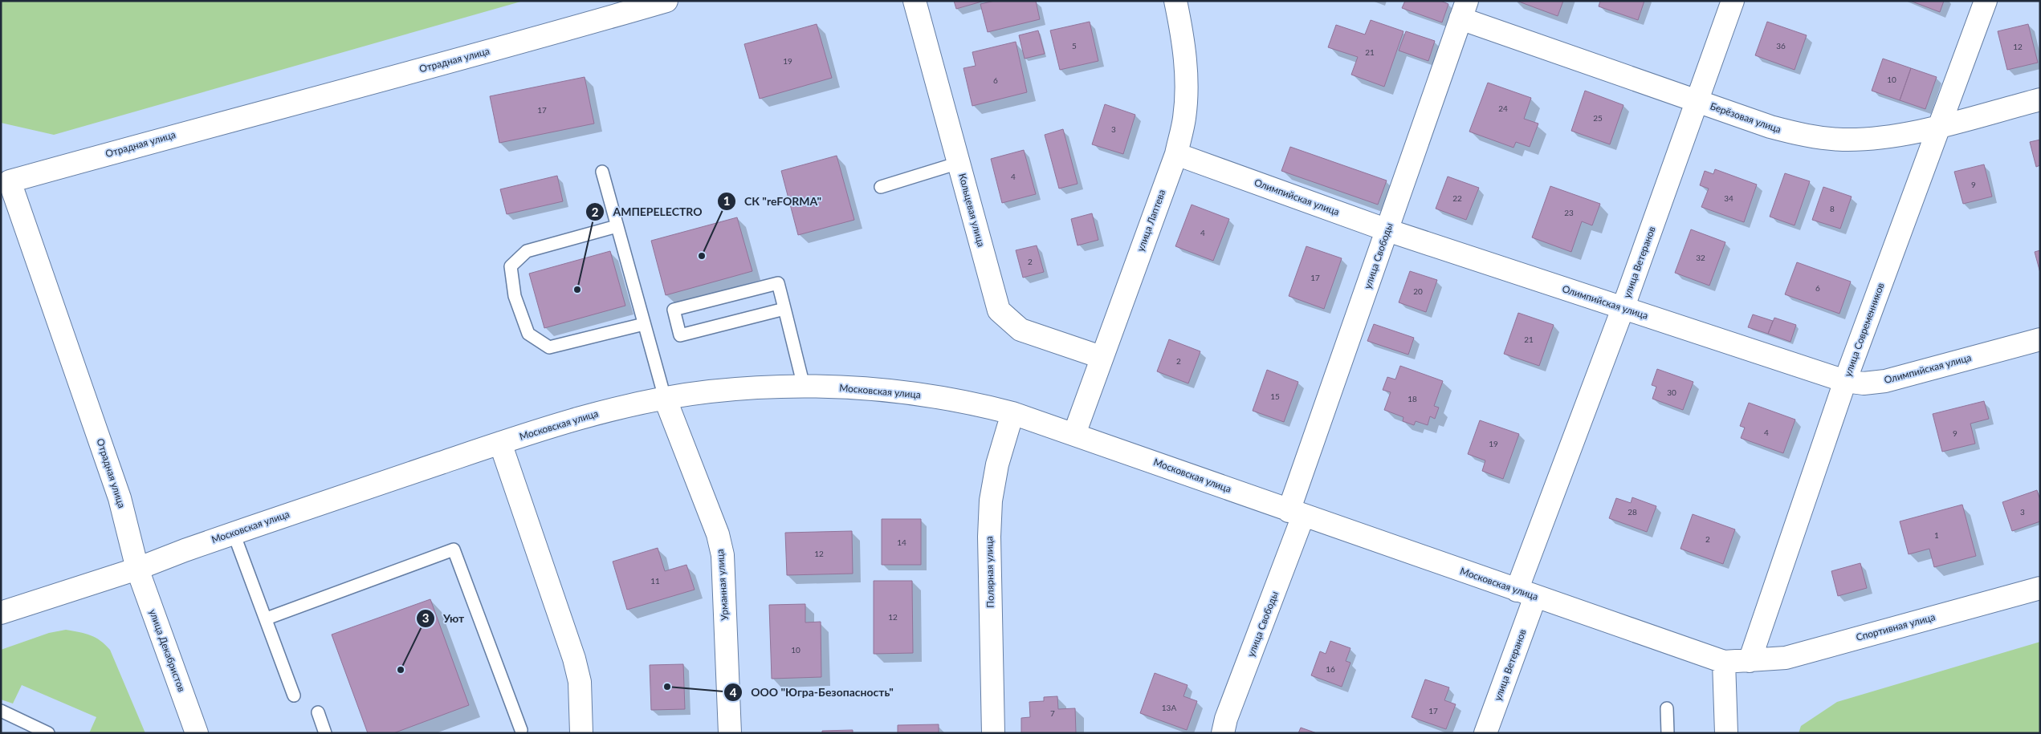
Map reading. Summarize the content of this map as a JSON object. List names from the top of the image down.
{
  "streets": {
    "street": [
      "Отрадная улица",
      "Берёзовая улица",
      "Олимпийская улица",
      "Кольцевая улица",
      "улица Лаптева",
      "улица Свободы",
      "улица Ветеранов",
      "улица Современников",
      "Московская улица",
      "Полярная улица",
      "Урманная улица",
      "Спортивная улица",
      "улица Декабристов"
    ]
  },
  "crossings": [
    ["Отрадная улица", "Московская улица"],
    ["Отрадная улица", "улица Декабристов"],
    ["Берёзовая улица", "улица Свободы"],
    ["Берёзовая улица", "улица Ветеранов"],
    ["Берёзовая улица", "улица Современников"],
    ["Олимпийская улица", "улица Лаптева"],
    ["Олимпийская улица", "улица Свободы"],
    ["Олимпийская улица", "улица Ветеранов"],
    ["Олимпийская улица", "улица Современников"],
    ["Кольцевая улица", "улица Лаптева"],
    ["улица Лаптева", "Московская улица"],
    ["улица Свободы", "Московская улица"],
    ["улица Ветеранов", "Московская улица"],
    ["улица Современников", "Московская улица"],
    ["улица Современников", "Спортивная улица"],
    ["Московская улица", "Полярная улица"],
    ["Московская улица", "Урманная улица"],
    ["Московская улица", "Спортивная улица"],
    ["Московская улица", "улица Декабристов"]
  ],
  "places": [
    "СК \"reFORMA\"",
    "АМПЕРELECTRO",
    "Уют",
    "ООО \"Югра-Безопасность\""
  ],
  "house_numbers": [
    "5",
    "36",
    "12",
    "21",
    "19",
    "10",
    "6",
    "24",
    "17",
    "25",
    "3",
    "4",
    "9",
    "22",
    "34",
    "8",
    "23",
    "4",
    "32",
    "2",
    "17",
    "6",
    "20",
    "21",
    "2",
    "30",
    "15",
    "18",
    "4",
    "9",
    "19",
    "28",
    "3",
    "1",
    "2",
    "14",
    "12",
    "11",
    "12",
    "10",
    "16",
    "13А",
    "17",
    "7"
  ]
}
